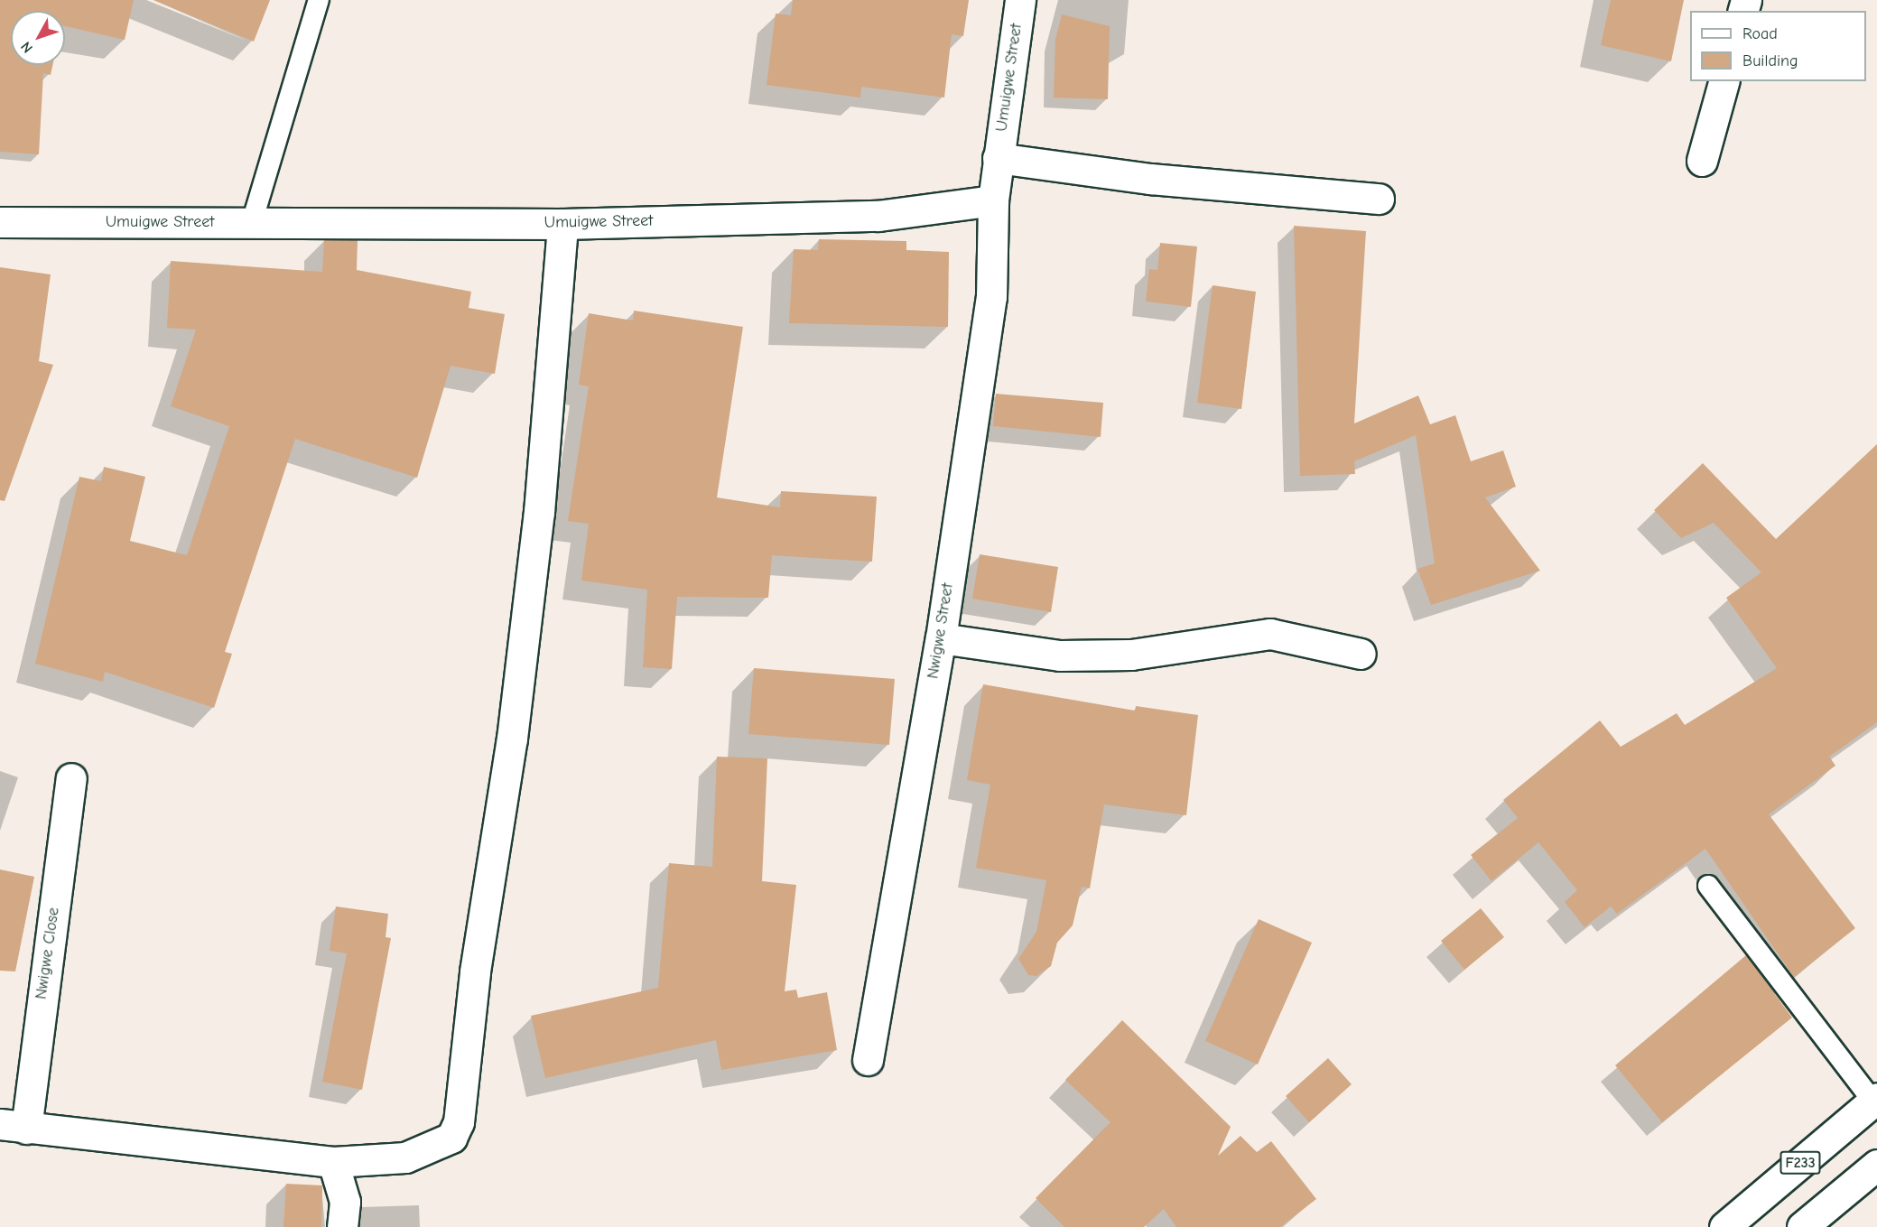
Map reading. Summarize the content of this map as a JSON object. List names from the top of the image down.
{
  "streets": {
    "street": [
      "Umuigwe Street",
      "Nwigwe Street",
      "Nwigwe Close",
      "F233"
    ]
  },
  "crossings": [
    ["Umuigwe Street", "Nwigwe Street"]
  ],
  "legend": ["Road", "Building"],
  "north": "bottom left"
}
